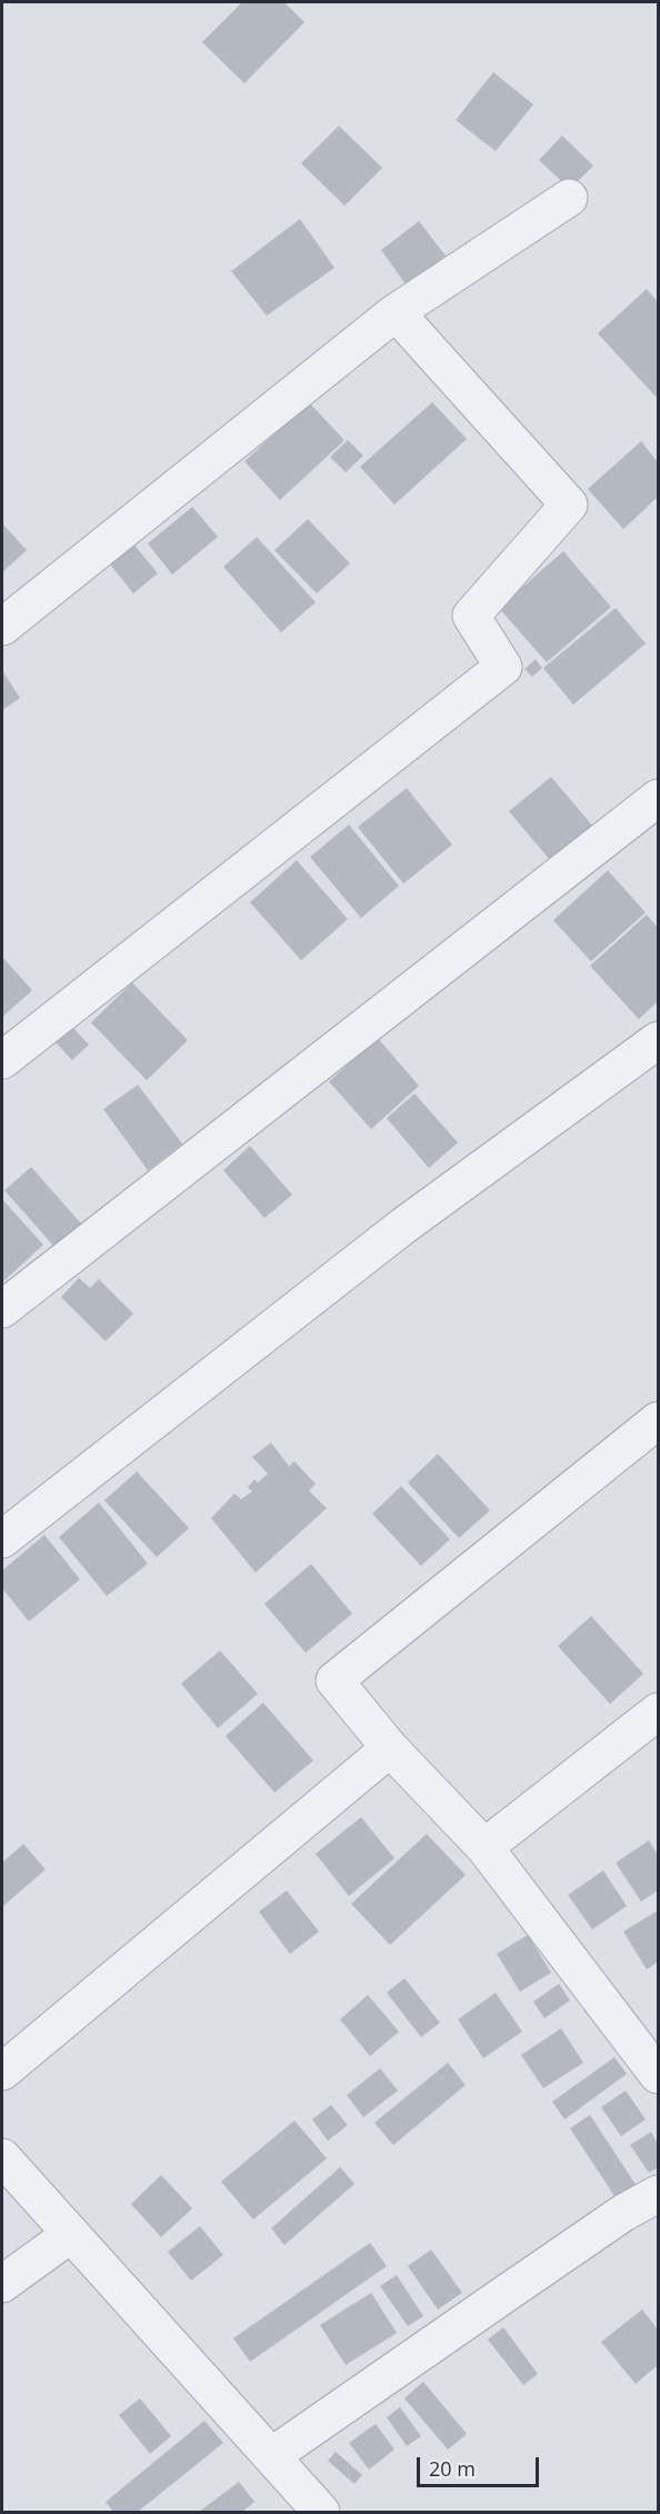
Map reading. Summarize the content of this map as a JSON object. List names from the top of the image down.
{
  "scale_bar": "20 m"
}
